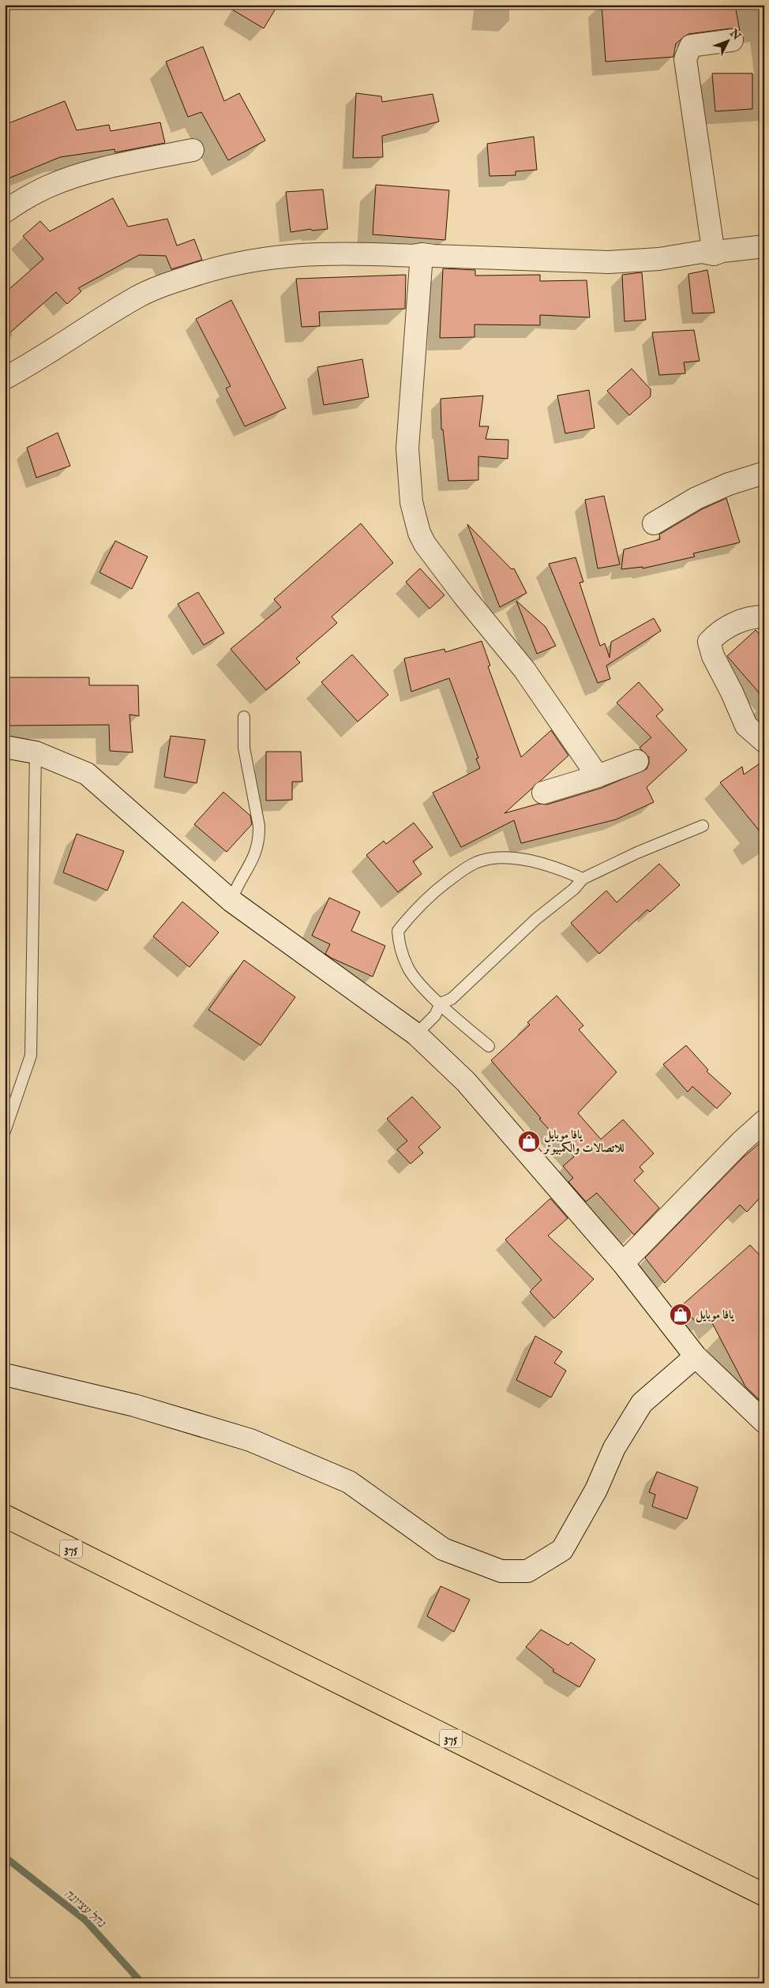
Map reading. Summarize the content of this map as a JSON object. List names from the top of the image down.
{
  "streets": {
    "main road": ["375"]
  },
  "water": ["נחל עציונה"],
  "places": {
    "shop": ["يافا موبايل للاتصالات والكمبيوتر", "يافا موبايل"]
  },
  "north": "top right"
}
